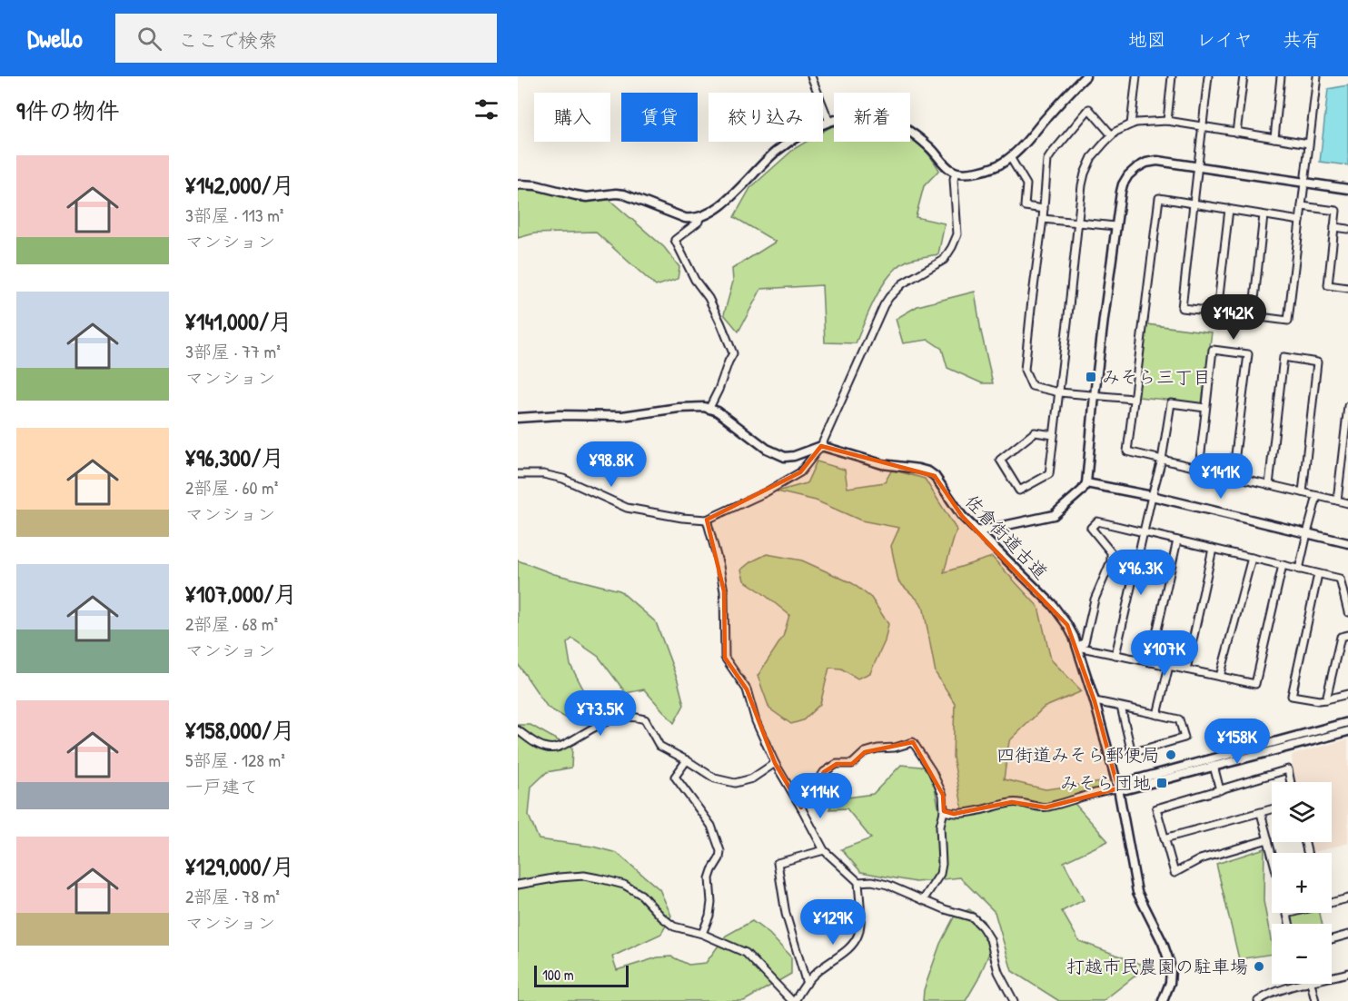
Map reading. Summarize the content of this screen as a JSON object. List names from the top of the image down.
{
  "streets": {
    "street": ["佐倉街道古道"]
  },
  "places": {
    "transit": ["みそら三丁目", "みそら団地"],
    "other": ["四街道みそら郵便局", "打越市民農園の駐車場"]
  },
  "scale_bar": "100 m",
  "page": {
    "header": "Dwello",
    "search": "ここで検索",
    "nav": ["地図", "レイヤ", "共有"],
    "heading": "9件の物件",
    "chip": [
      "購入",
      "賃貸",
      "絞り込み",
      "新着"
    ],
    "list": [
      {
        "name": "¥142,000/月",
        "note": "3部屋 · 113 m² · マンション"
      },
      {
        "name": "¥141,000/月",
        "note": "3部屋 · 77 m² · マンション"
      },
      {
        "name": "¥96,300/月",
        "note": "2部屋 · 60 m² · マンション"
      },
      {
        "name": "¥107,000/月",
        "note": "2部屋 · 68 m² · マンション"
      },
      {
        "name": "¥158,000/月",
        "note": "5部屋 · 128 m² · 一戸建て"
      },
      {
        "name": "¥129,000/月",
        "note": "2部屋 · 78 m² · マンション"
      }
    ],
    "price": [
      "¥142K",
      "¥98.8K",
      "¥141K",
      "¥96.3K",
      "¥107K",
      "¥73.5K",
      "¥158K",
      "¥114K",
      "¥129K"
    ],
    "map_buttons": ["+", "−"],
    "scale": "100 m"
  }
}
